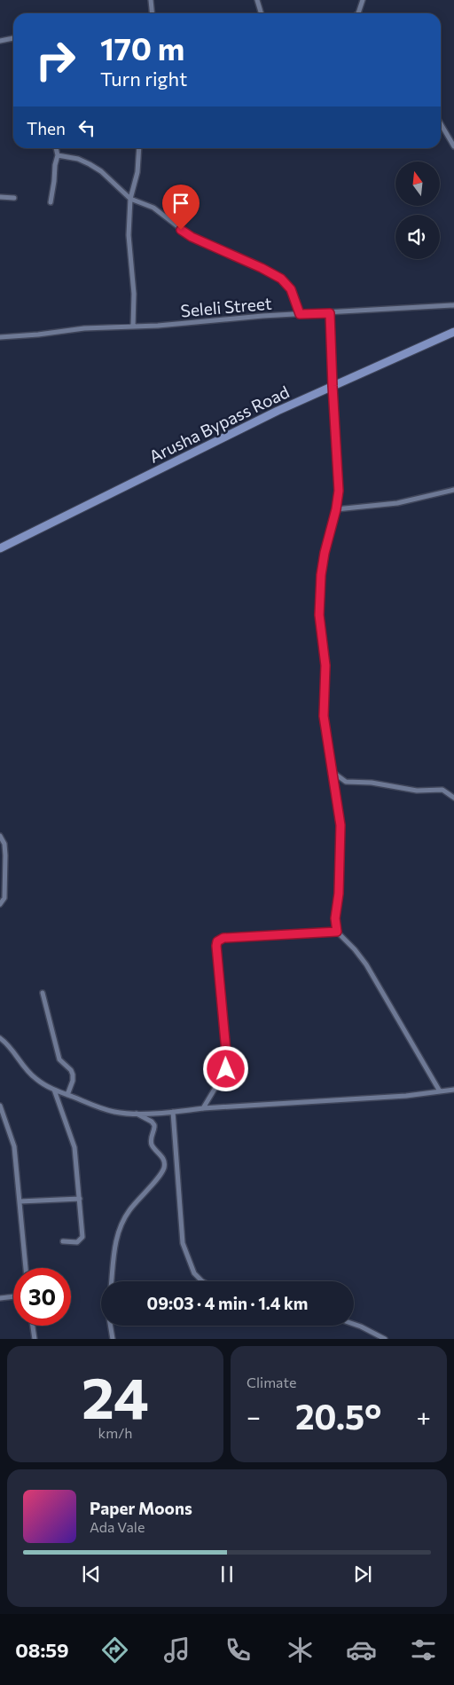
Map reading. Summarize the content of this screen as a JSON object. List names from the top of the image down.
{
  "streets": {
    "main road": ["Arusha Bypass Road"],
    "street": ["Seleli Street"]
  },
  "north": "top",
  "page": {
    "turn": ["170 m", "Turn right"],
    "then": "Then",
    "limit": "30",
    "trip": "09:03 · 4 min · 1.4 km",
    "tile": [
      ["24", "km/h"],
      "Climate"
    ],
    "heat": ["−", "20.5°", "+"],
    "song": ["Paper Moons", "Ada Vale"],
    "tabs": "08:59"
  }
}
